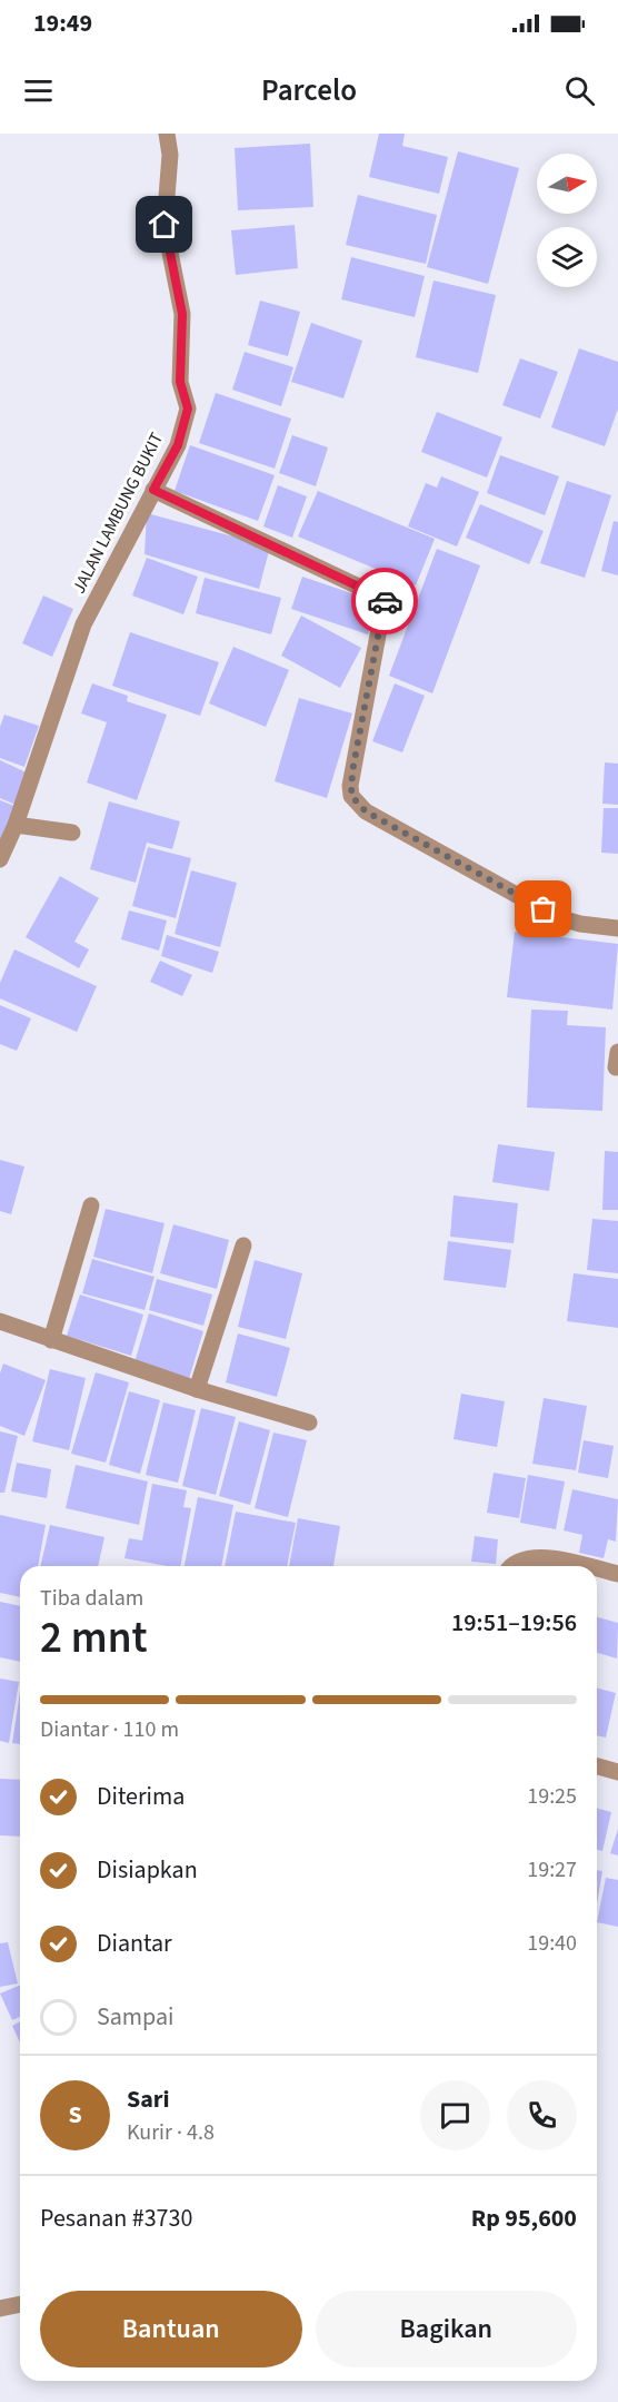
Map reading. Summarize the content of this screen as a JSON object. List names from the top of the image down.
{
  "streets": {
    "street": ["JALAN LAMBUNG BUKIT"]
  },
  "north": "right",
  "page": {
    "status": "19:49",
    "header": "Parcelo",
    "heading": ["2 mnt", "Tiba dalam", "19:51–19:56"],
    "panel": [
      "Sari",
      "Kurir · 4.8",
      "Pesanan #3730",
      "Rp 95,600"
    ],
    "bar": "Diantar · 110 m",
    "list": [
      ["Diterima", "19:25"],
      ["Disiapkan", "19:27"],
      ["Diantar", "19:40"],
      "Sampai"
    ],
    "round": "S",
    "buttons": ["Bantuan", "Bagikan"]
  }
}
